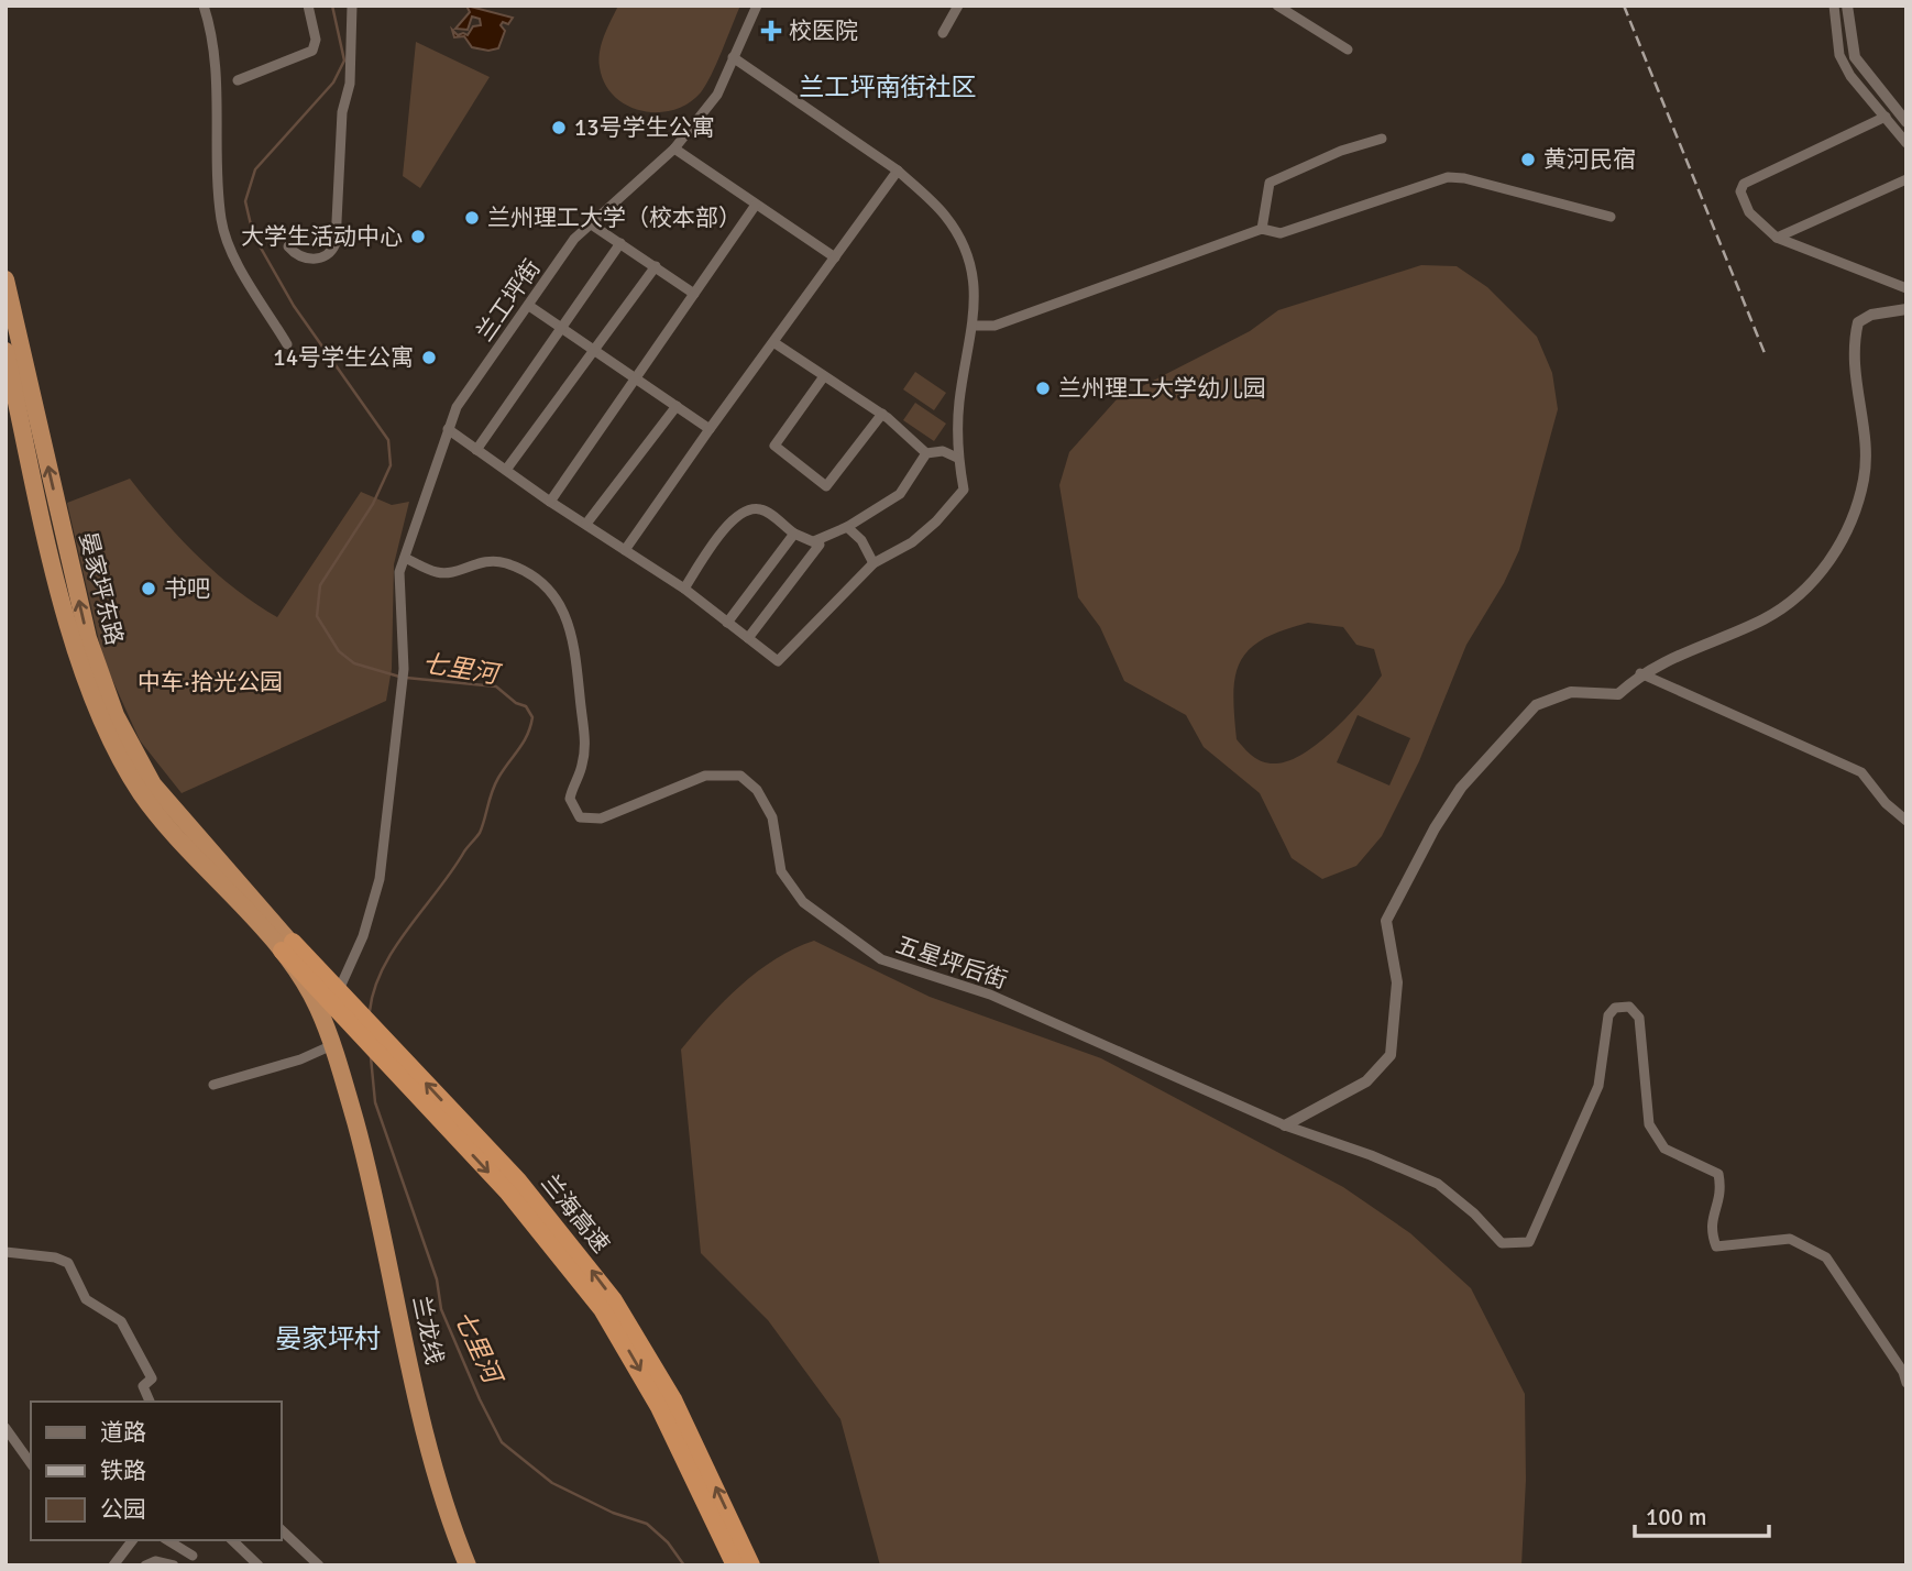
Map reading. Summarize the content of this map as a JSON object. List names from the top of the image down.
{
  "streets": {
    "highway": ["晏家坪东路", "兰海高速", "兰龙线"],
    "street": ["兰工坪街", "五星坪后街"]
  },
  "crossings": [
    ["兰工坪街", "五星坪后街"],
    ["兰工坪街", "兰海高速"],
    ["兰工坪街", "兰龙线"],
    ["晏家坪东路", "兰海高速"],
    ["晏家坪东路", "兰龙线"],
    ["兰海高速", "兰龙线"]
  ],
  "districts": ["兰工坪南街社区", "晏家坪村"],
  "water": ["七里河"],
  "parks": ["中车·拾光公园"],
  "places": {
    "health": ["校医院"],
    "other": [
      "13号学生公寓",
      "黄河民宿",
      "兰州理工大学（校本部）",
      "大学生活动中心",
      "14号学生公寓",
      "兰州理工大学幼儿园",
      "书吧"
    ]
  },
  "legend": ["道路", "铁路", "公园"],
  "scale_bar": "100 m"
}
